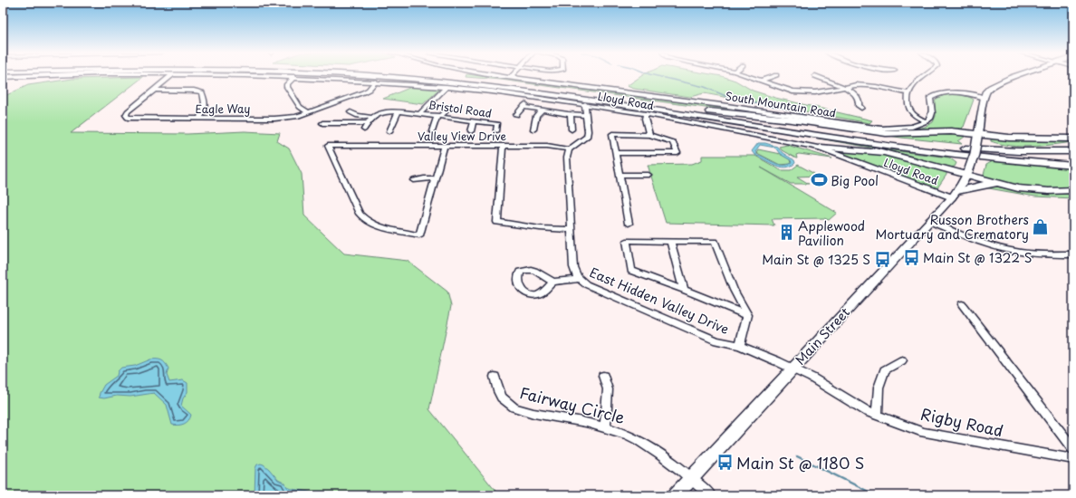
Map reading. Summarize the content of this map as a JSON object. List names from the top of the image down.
{
  "streets": {
    "main road": ["Main Street"],
    "street": [
      "Lloyd Road",
      "South Mountain Road",
      "Eagle Way",
      "Bristol Road",
      "Valley View Drive",
      "East Hidden Valley Drive",
      "Fairway Circle",
      "Rigby Road"
    ]
  },
  "crossings": [
    ["Lloyd Road", "Eagle Way"],
    ["Lloyd Road", "Bristol Road"],
    ["Lloyd Road", "Main Street"],
    ["Valley View Drive", "East Hidden Valley Drive"],
    ["East Hidden Valley Drive", "Main Street"],
    ["East Hidden Valley Drive", "Rigby Road"],
    ["Main Street", "Fairway Circle"],
    ["Main Street", "Rigby Road"]
  ],
  "places": {
    "sports": ["Big Pool"],
    "shop": ["Russon Brothers Mortuary and Crematory"],
    "building": ["Applewood Pavilion"],
    "bus stop": ["Main St @ 1322 S", "Main St @ 1325 S", "Main St @ 1180 S"]
  }
}
